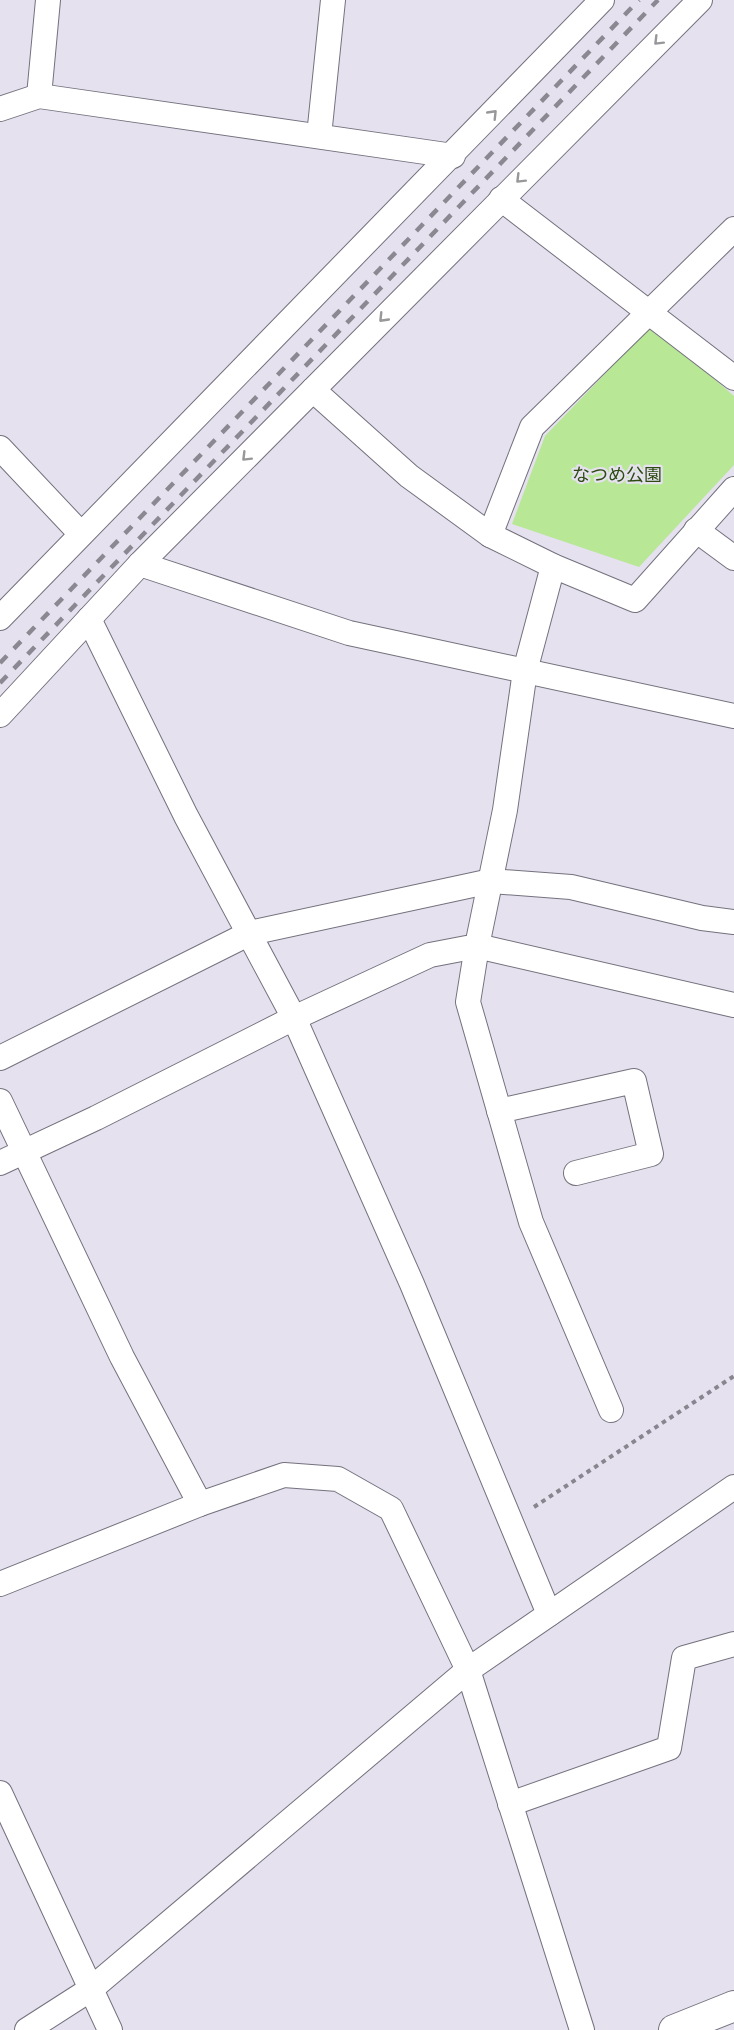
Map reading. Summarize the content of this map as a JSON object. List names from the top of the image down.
{
  "parks": ["なつめ公園"]
}
